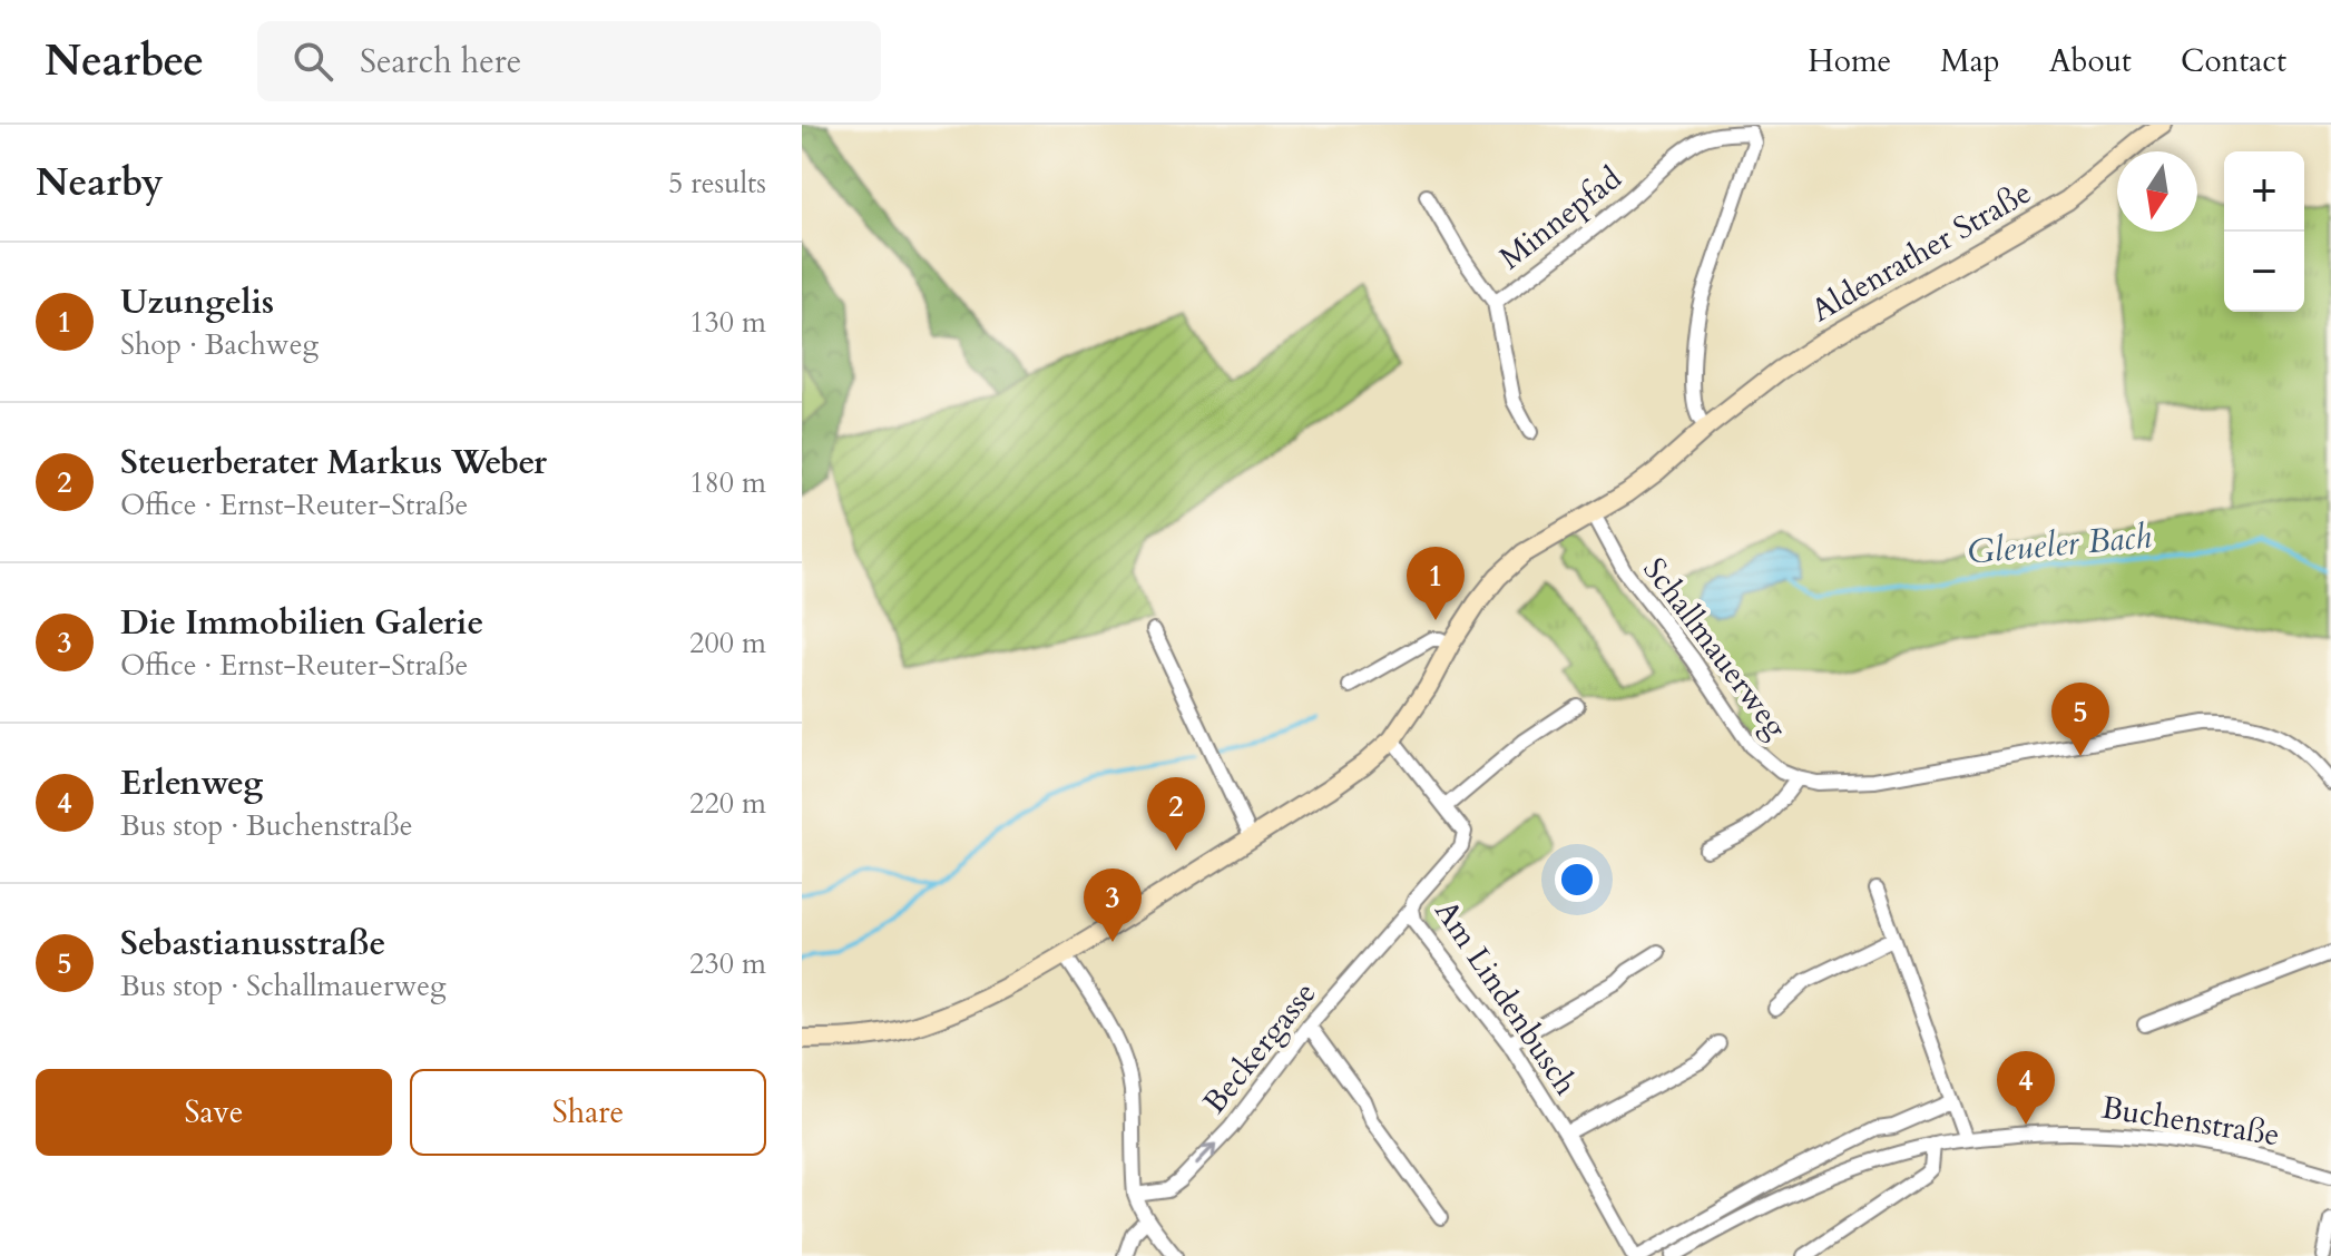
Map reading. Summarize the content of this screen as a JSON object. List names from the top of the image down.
{
  "streets": {
    "street": [
      "Minnepfad",
      "Aldenrather Straße",
      "Schallmauerweg",
      "Am Lindenbusch",
      "Beckergasse",
      "Buchenstraße"
    ]
  },
  "crossings": [
    ["Minnepfad", "Aldenrather Straße"],
    ["Aldenrather Straße", "Schallmauerweg"],
    ["Aldenrather Straße", "Am Lindenbusch"],
    ["Am Lindenbusch", "Beckergasse"]
  ],
  "one_way": ["Beckergasse"],
  "water": ["Gleueler Bach"],
  "north": "bottom",
  "page": {
    "header": "Nearbee",
    "search": "Search here",
    "nav": [
      "Home",
      "Map",
      "About",
      "Contact"
    ],
    "heading": ["Nearby", "5 results"],
    "map_buttons": ["+", "−"],
    "list": [
      {
        "mark": "1",
        "name": "Uzungelis",
        "note": "Shop · Bachweg",
        "value": "130 m"
      },
      {
        "mark": "2",
        "name": "Steuerberater Markus Weber",
        "note": "Office · Ernst-Reuter-Straße",
        "value": "180 m"
      },
      {
        "mark": "3",
        "name": "Die Immobilien Galerie",
        "note": "Office · Ernst-Reuter-Straße",
        "value": "200 m"
      },
      {
        "mark": "4",
        "name": "Erlenweg",
        "note": "Bus stop · Buchenstraße",
        "value": "220 m"
      },
      {
        "mark": "5",
        "name": "Sebastianusstraße",
        "note": "Bus stop · Schallmauerweg",
        "value": "230 m"
      }
    ],
    "pins": [
      "1",
      "5",
      "2",
      "3",
      "4"
    ],
    "buttons": ["Save", "Share"]
  }
}
